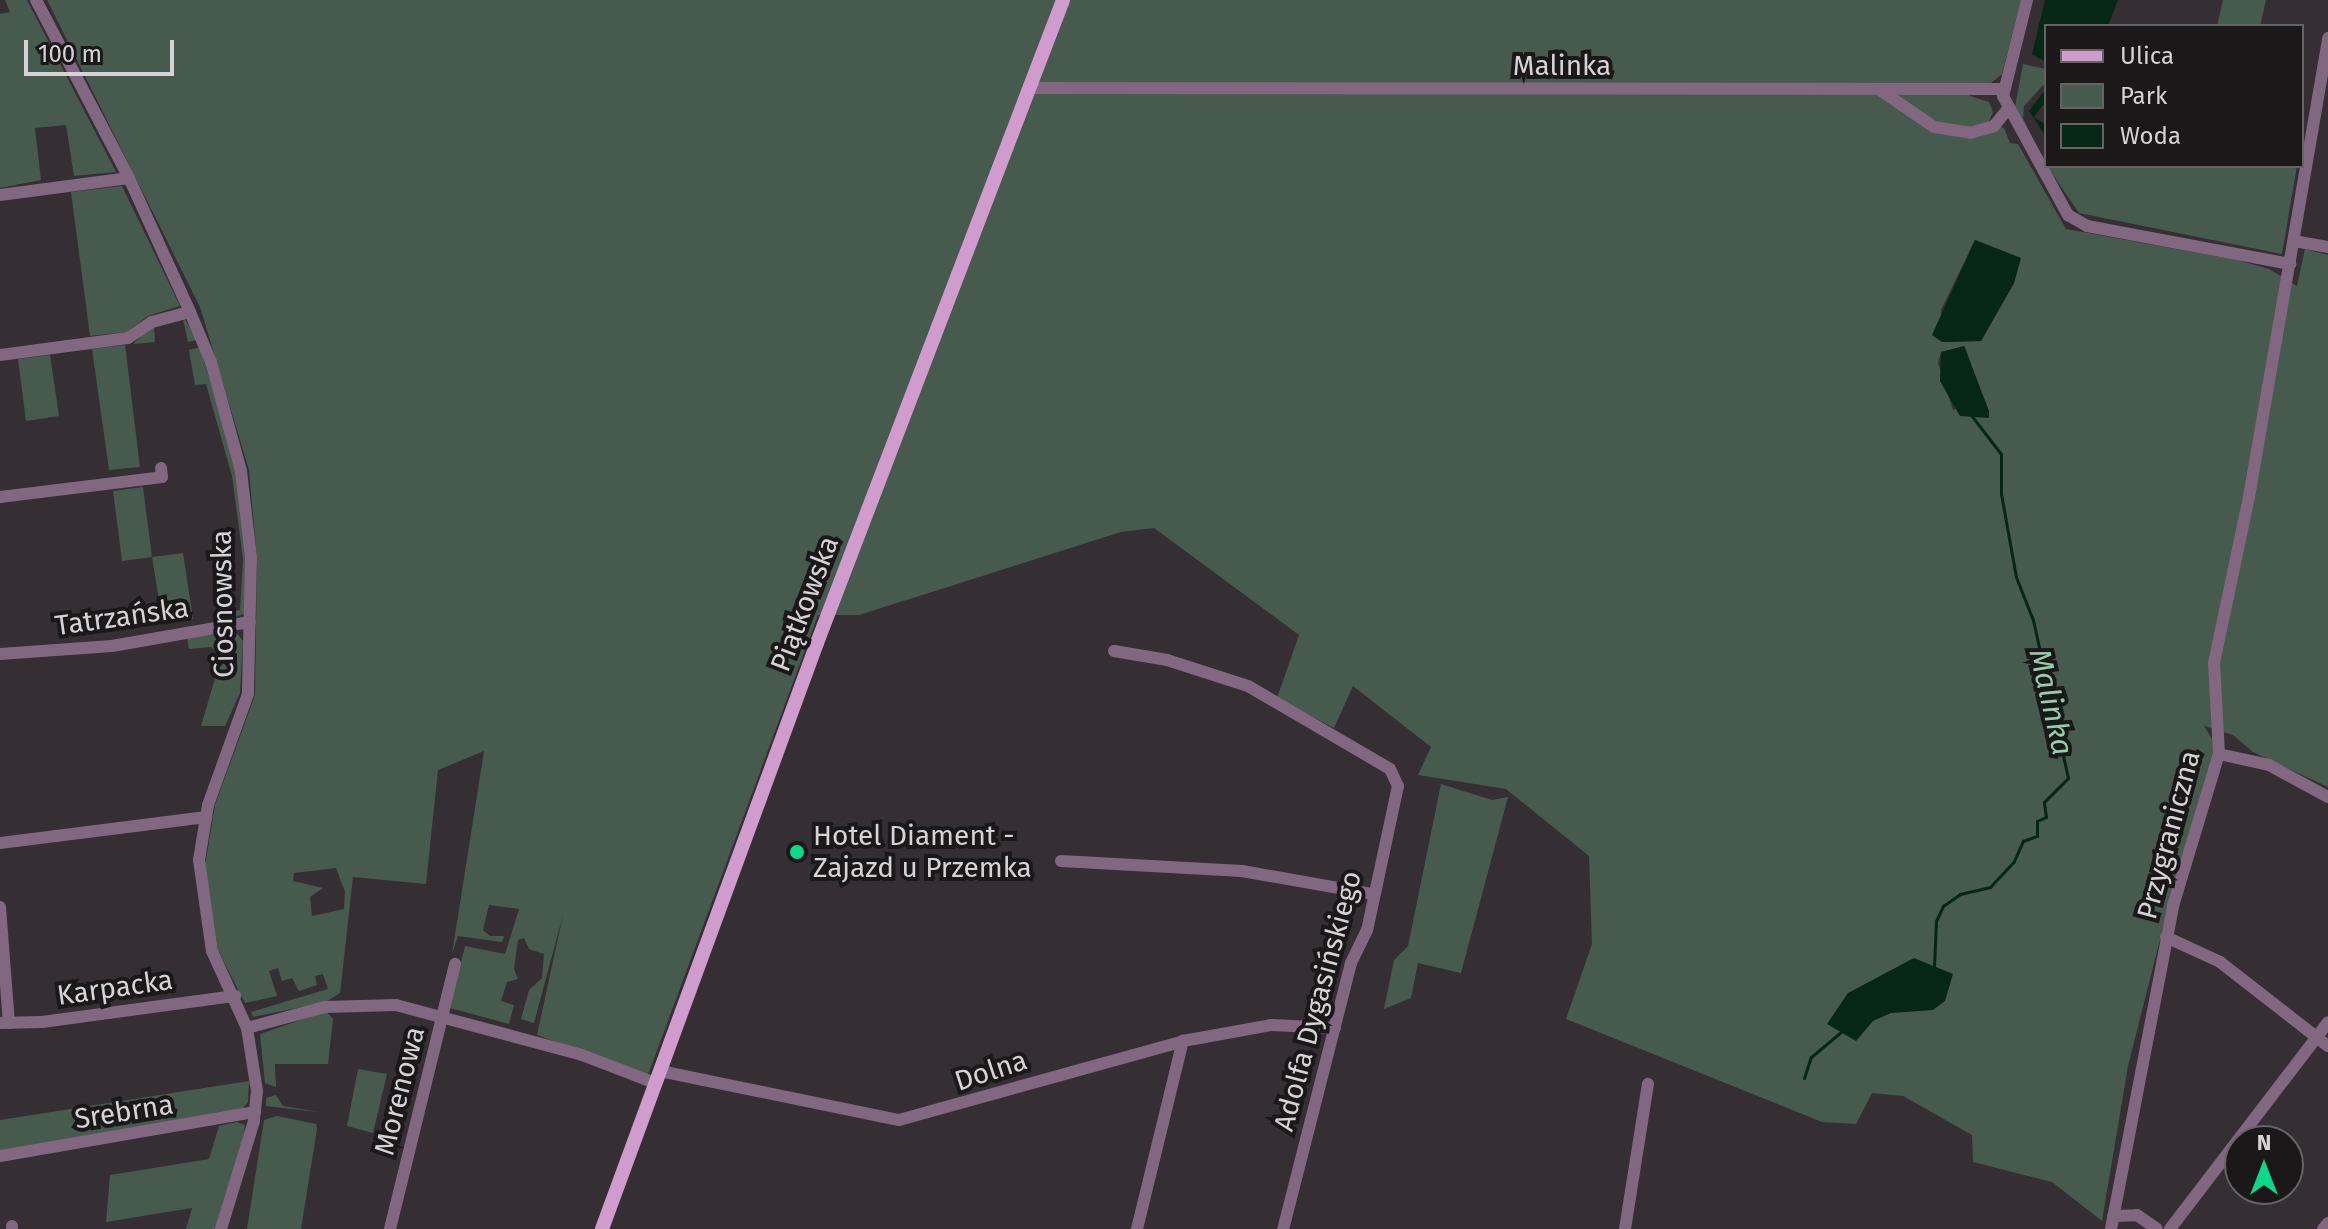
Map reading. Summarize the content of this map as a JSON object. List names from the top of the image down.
{
  "streets": {
    "main road": ["Piątkowska"],
    "street": [
      "Malinka",
      "Ciosnowska",
      "Tatrzańska",
      "Przygraniczna",
      "Karpacka",
      "Adolfa Dygasińskiego",
      "Dolna",
      "Morenowa",
      "Srebrna"
    ]
  },
  "crossings": [
    ["Malinka", "Piątkowska"],
    ["Ciosnowska", "Tatrzańska"],
    ["Ciosnowska", "Karpacka"],
    ["Ciosnowska", "Dolna"],
    ["Ciosnowska", "Srebrna"],
    ["Piątkowska", "Dolna"],
    ["Adolfa Dygasińskiego", "Dolna"],
    ["Dolna", "Morenowa"]
  ],
  "water": ["Malinka"],
  "places": ["Hotel Diament - Zajazd u Przemka"],
  "legend": ["Ulica", "Park", "Woda"],
  "scale_bar": "100 m",
  "north": "top"
}
